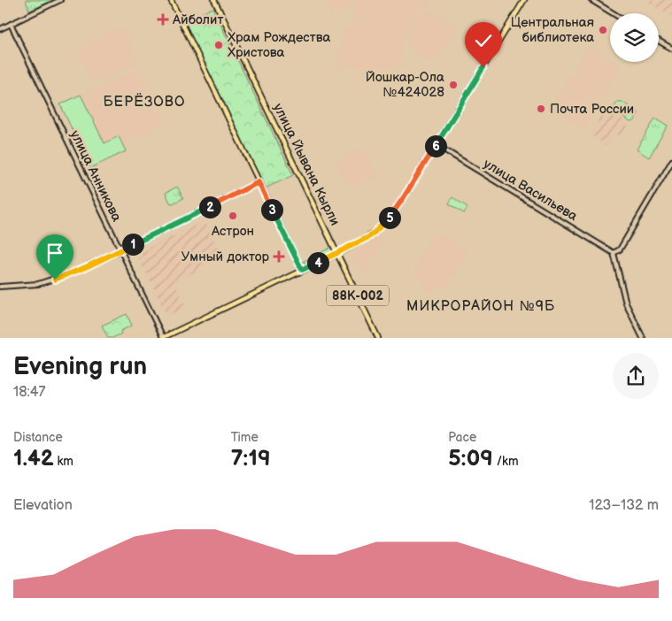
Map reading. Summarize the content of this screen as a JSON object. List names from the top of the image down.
{
  "streets": {
    "main road": ["улица Йывана Кырли", "88К-002"],
    "street": ["улица Анникова", "улица Васильева"]
  },
  "districts": ["БЕРЁЗОВО", "МИКРОРАЙОН №9Б"],
  "places": {
    "health": ["Айболит", "Умный доктор"],
    "other": [
      "Центральная библиотека",
      "Храм Рождества Христова",
      "Йошкар-Ола №424028",
      "Почта России",
      "Астрон"
    ]
  },
  "page": {
    "pins": [
      "6",
      "2",
      "3",
      "5",
      "1",
      "4"
    ],
    "heading": ["Evening run", "18:47"],
    "stats": [
      ["Distance", "1.42 km"],
      ["Time", "7:19"],
      ["Pace", "5:09 /km"]
    ],
    "chart": ["Elevation", "123–132 m"]
  }
}
